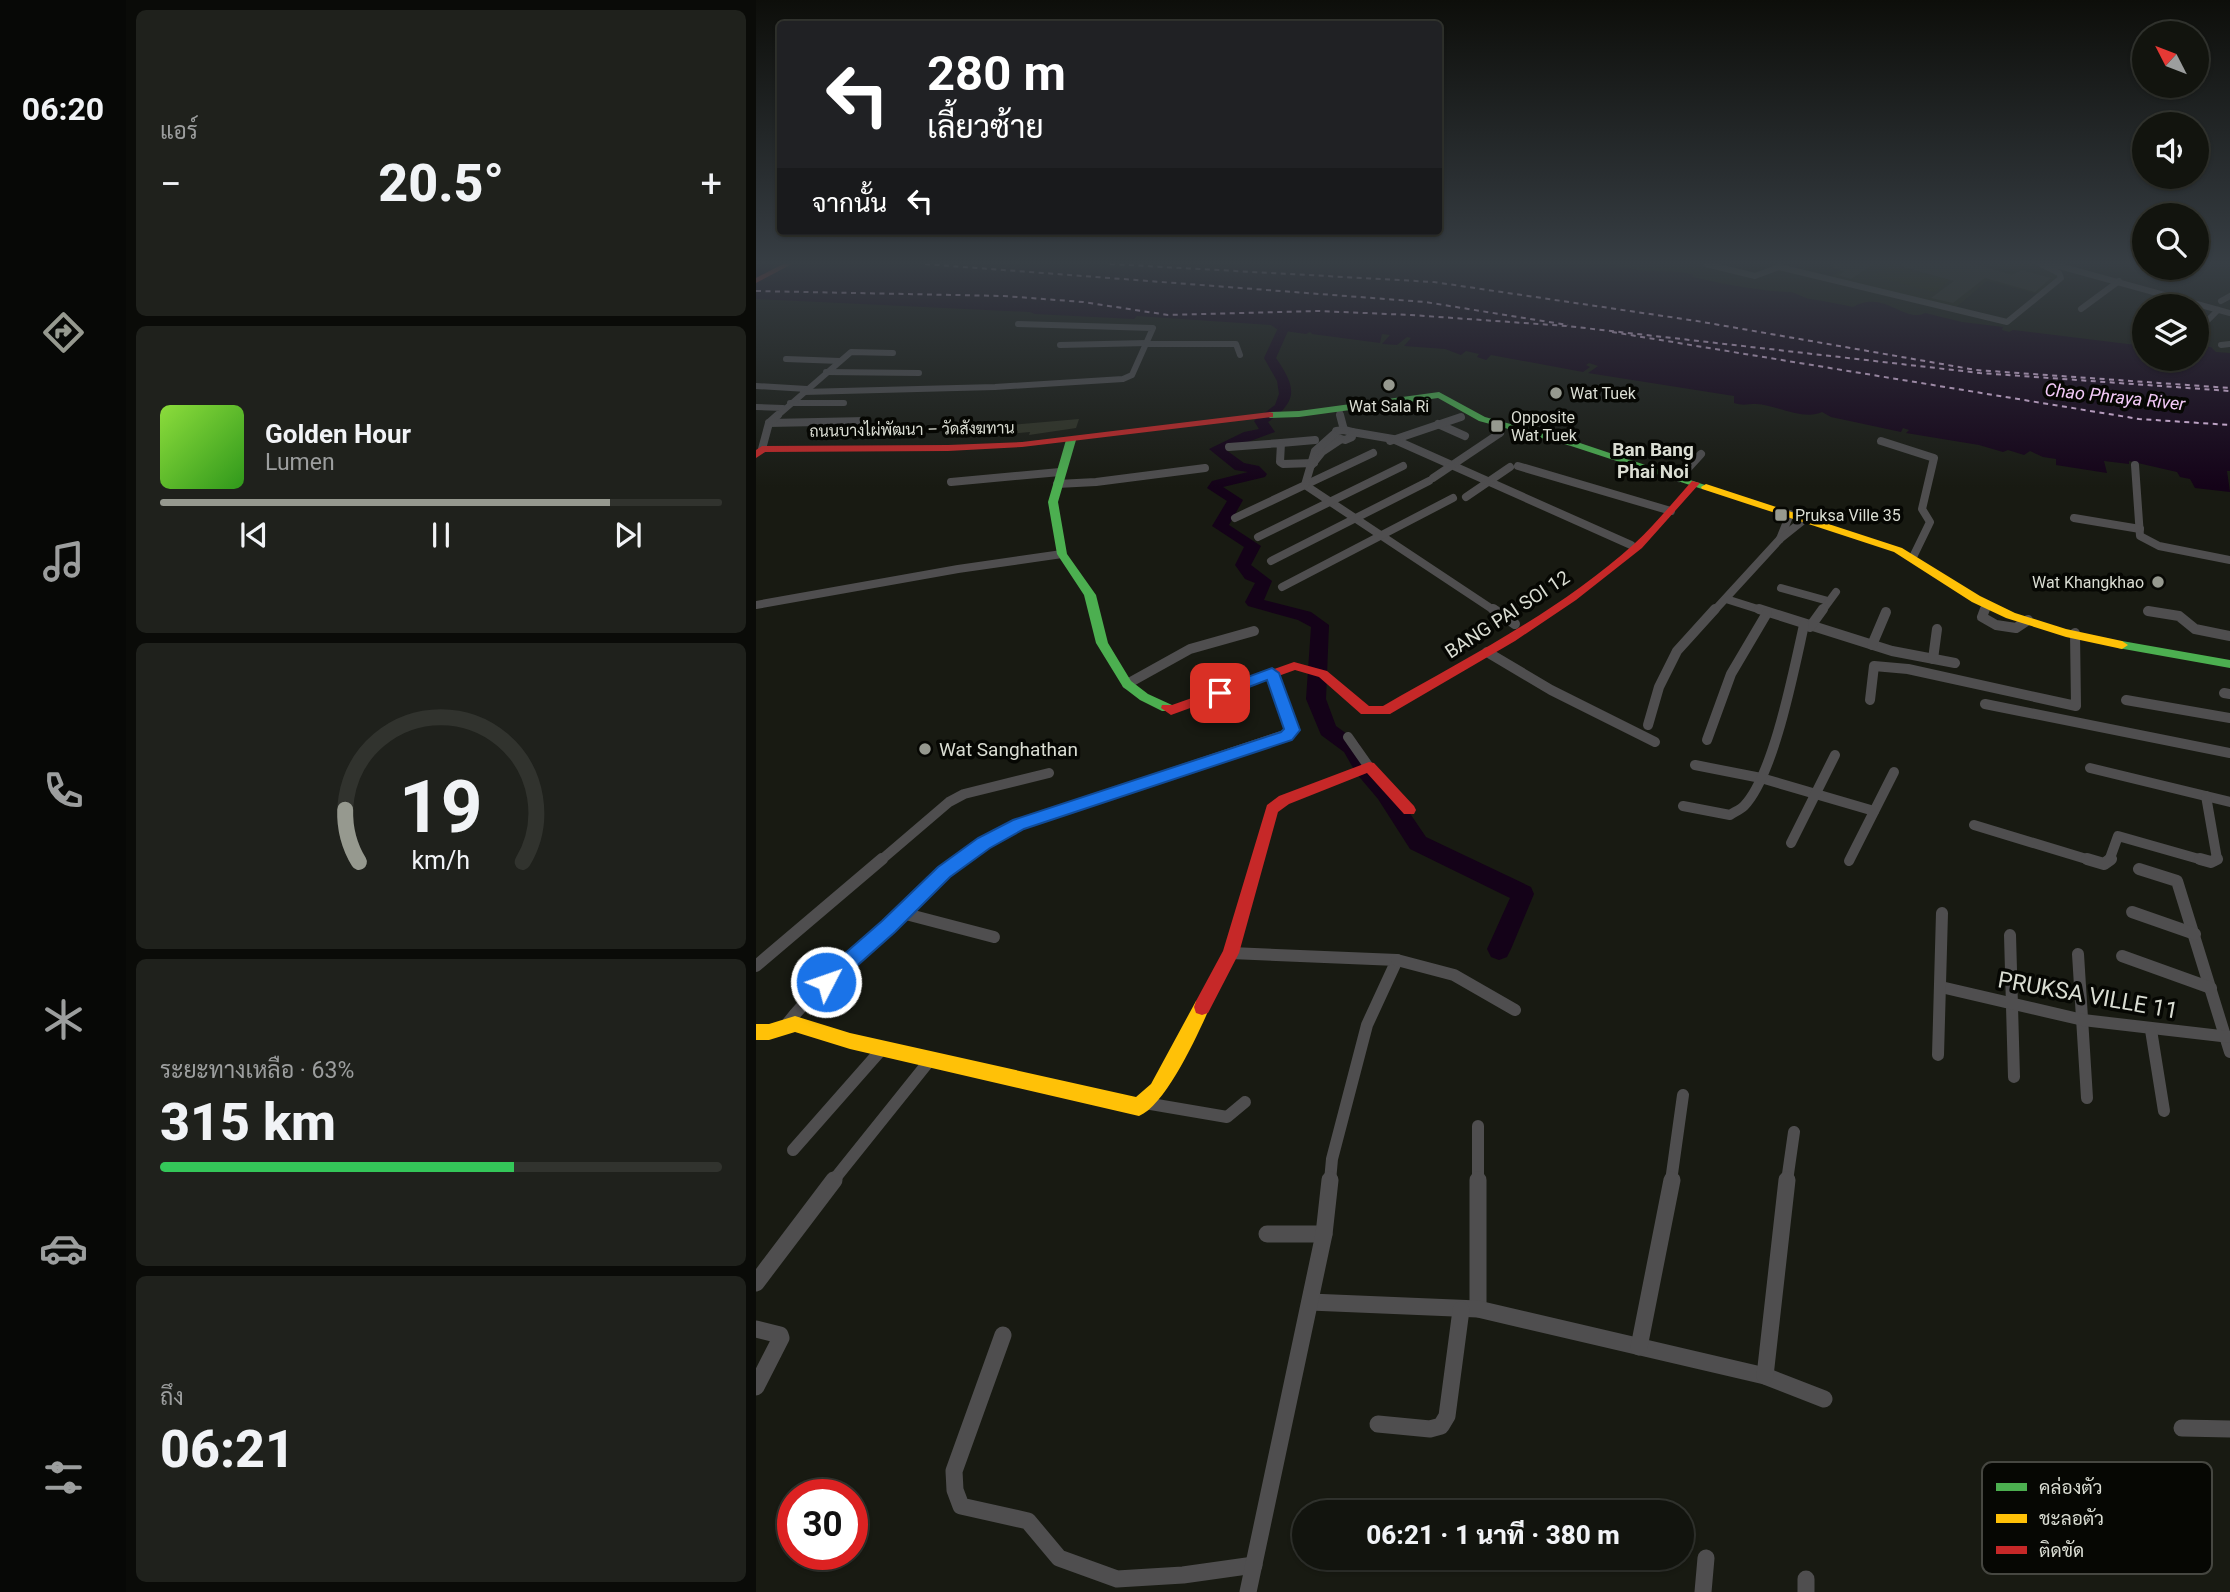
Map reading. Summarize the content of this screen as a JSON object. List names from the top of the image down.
{
  "streets": {
    "street": ["ถนนบางไผ่พัฒนา – วัดสังฆทาน", "BANG PAI SOI 12", "PRUKSA VILLE 11"]
  },
  "crossings": [
    ["ถนนบางไผ่พัฒนา – วัดสังฆทาน", "BANG PAI SOI 12"]
  ],
  "districts": ["Ban Bang Phai Noi"],
  "water": ["Chao Phraya River"],
  "places": {
    "other": [
      "Wat Sala Ri",
      "Wat Tuek",
      "Wat Khangkhao",
      "Wat Sanghathan"
    ],
    "transit": ["Opposite Wat Tuek", "Pruksa Ville 35"]
  },
  "legend": ["คล่องตัว", "ชะลอตัว", "ติดขัด"],
  "north": "top left",
  "page": {
    "tabs": "06:20",
    "tile": [
      "แอร์",
      ["ระยะทางเหลือ · 63%", "315 km"],
      ["ถึง", "06:21"]
    ],
    "turn": ["280 m", "เลี้ยวซ้าย"],
    "heat": ["−", "20.5°", "+"],
    "then": "จากนั้น",
    "song": ["Golden Hour", "Lumen"],
    "limit": "30",
    "trip": "06:21 · 1 นาที · 380 m",
    "gauge": ["19", "km/h"]
  }
}
